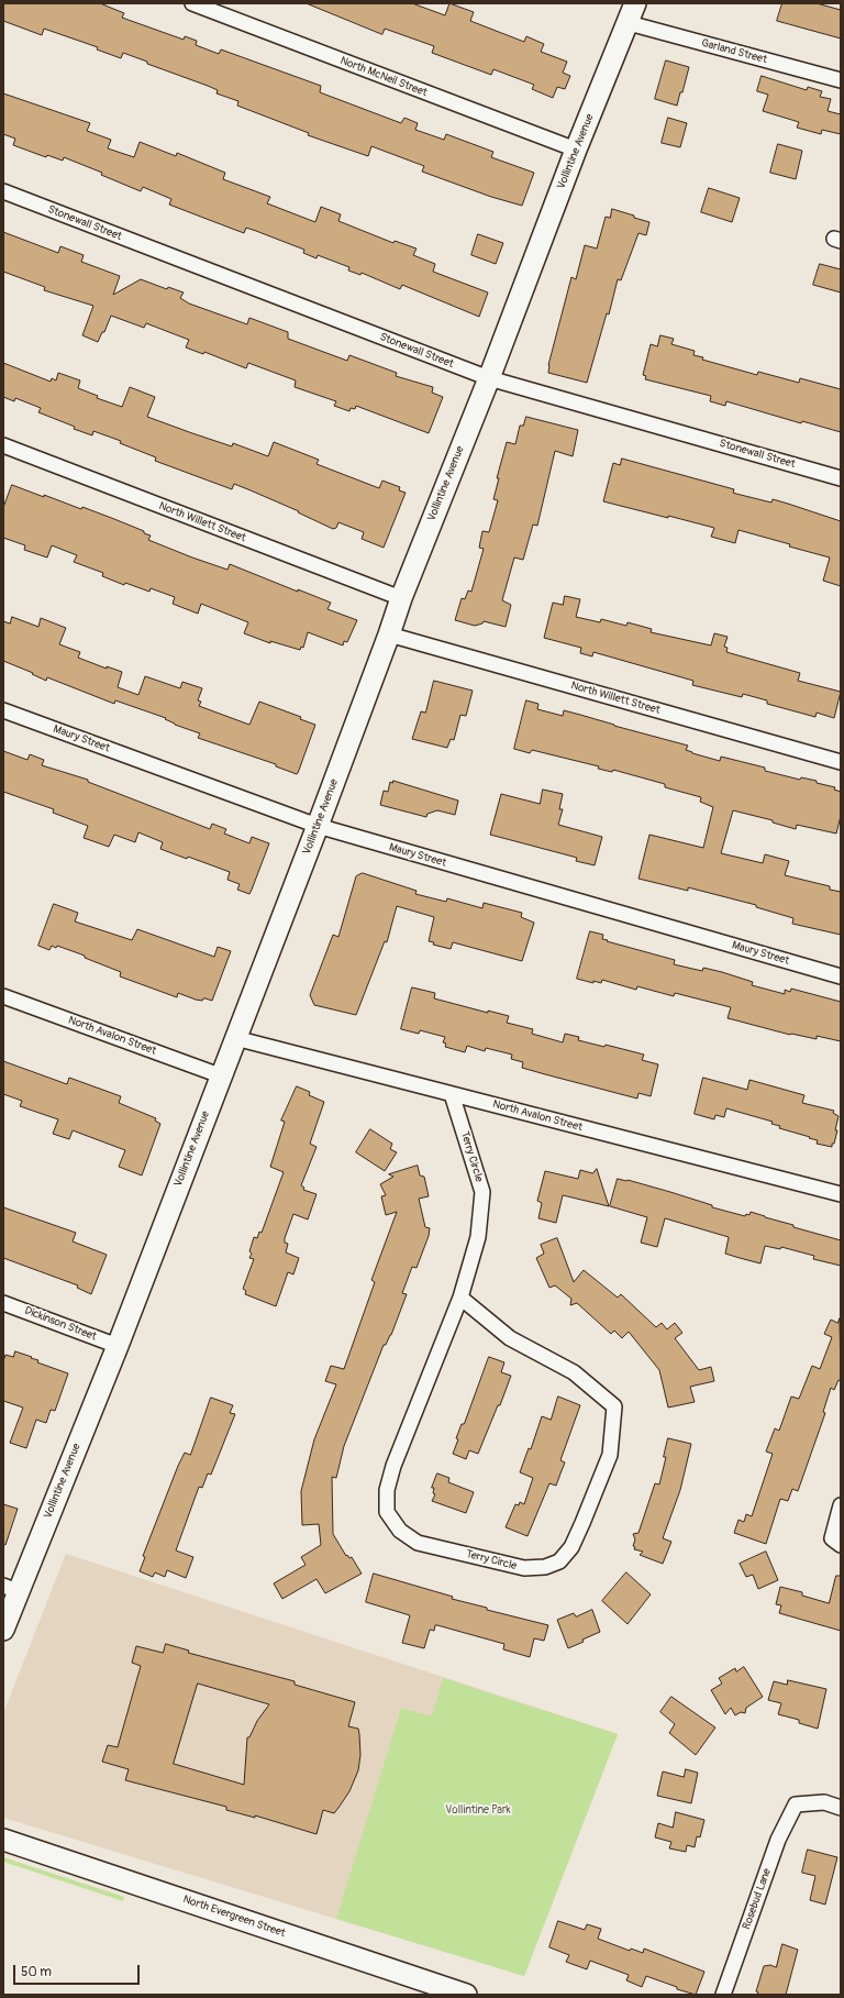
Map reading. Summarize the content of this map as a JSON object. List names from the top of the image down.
{
  "streets": {
    "street": [
      "Garland Street",
      "North McNeil Street",
      "Vollintine Avenue",
      "Stonewall Street",
      "North Willett Street",
      "Maury Street",
      "North Avalon Street",
      "Terry Circle",
      "Dickinson Street",
      "Rosebud Lane",
      "North Evergreen Street"
    ]
  },
  "crossings": [
    ["Garland Street", "Vollintine Avenue"],
    ["North McNeil Street", "Vollintine Avenue"],
    ["Vollintine Avenue", "Stonewall Street"],
    ["Vollintine Avenue", "North Willett Street"],
    ["Vollintine Avenue", "Maury Street"],
    ["Vollintine Avenue", "North Avalon Street"],
    ["Vollintine Avenue", "Dickinson Street"],
    ["North Avalon Street", "Terry Circle"]
  ],
  "parks": ["Vollintine Park"],
  "scale_bar": "50 m"
}
